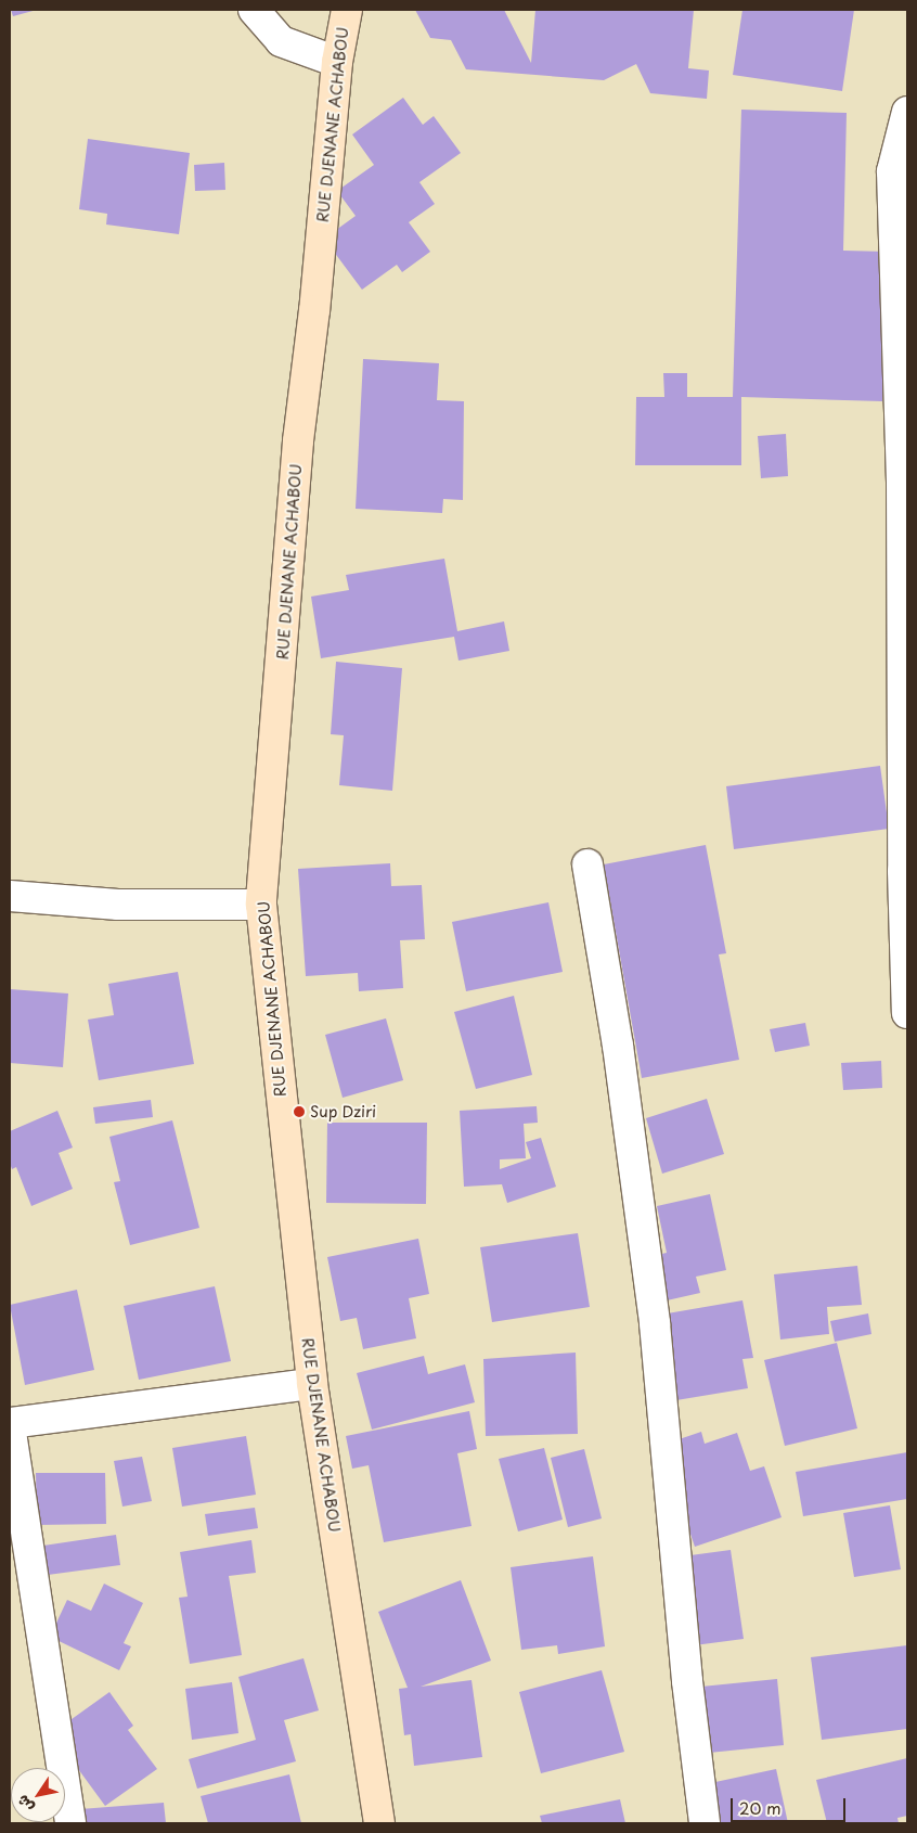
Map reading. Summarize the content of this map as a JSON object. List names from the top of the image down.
{
  "streets": {
    "main road": ["RUE DJENANE ACHABOU"]
  },
  "places": ["Sup Dziri"],
  "scale_bar": "20 m",
  "north": "bottom left"
}
